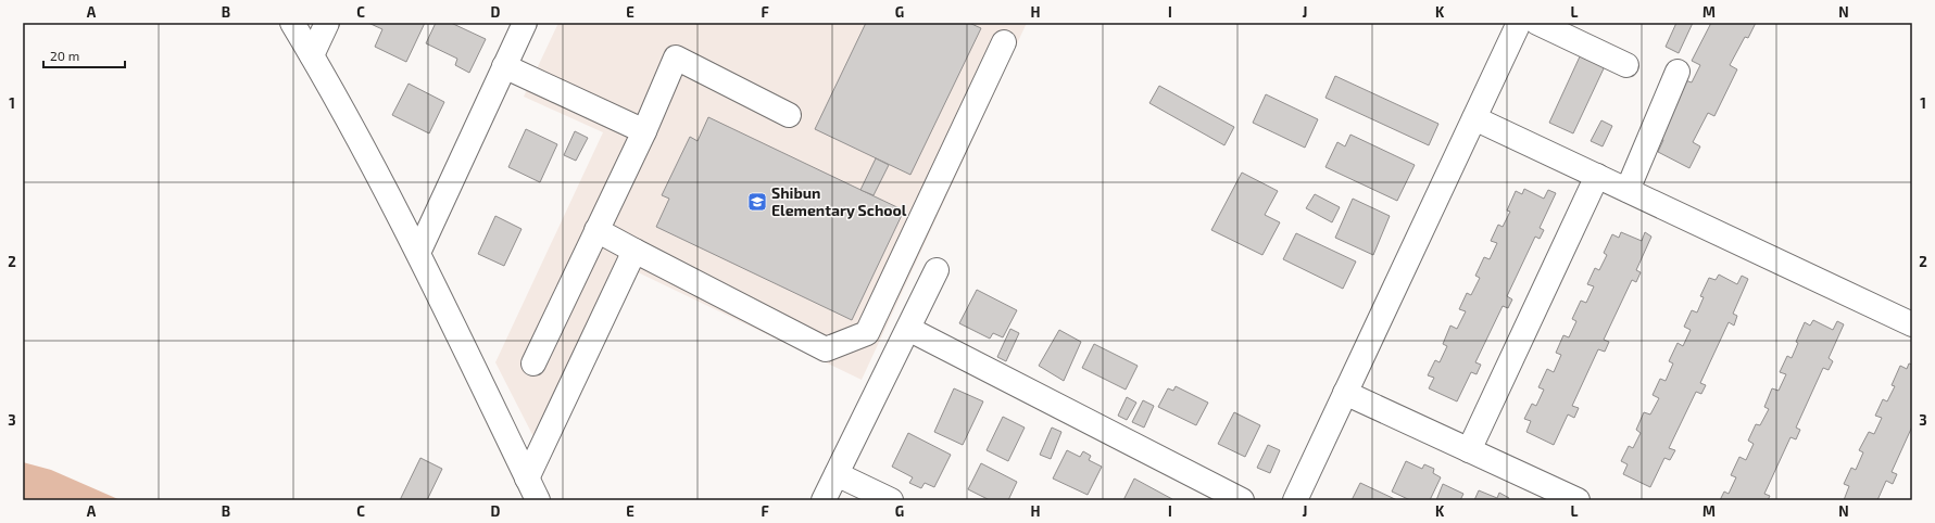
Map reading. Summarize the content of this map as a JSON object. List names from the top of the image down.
{
  "places": {
    "school or university": ["Shibun Elementary School"]
  },
  "scale_bar": "20 m",
  "grid": {
    "columns": [
      "A",
      "B",
      "C",
      "D",
      "E",
      "F",
      "G",
      "H",
      "I",
      "J",
      "K",
      "L",
      "M",
      "N"
    ],
    "rows": ["1", "2", "3"]
  }
}
